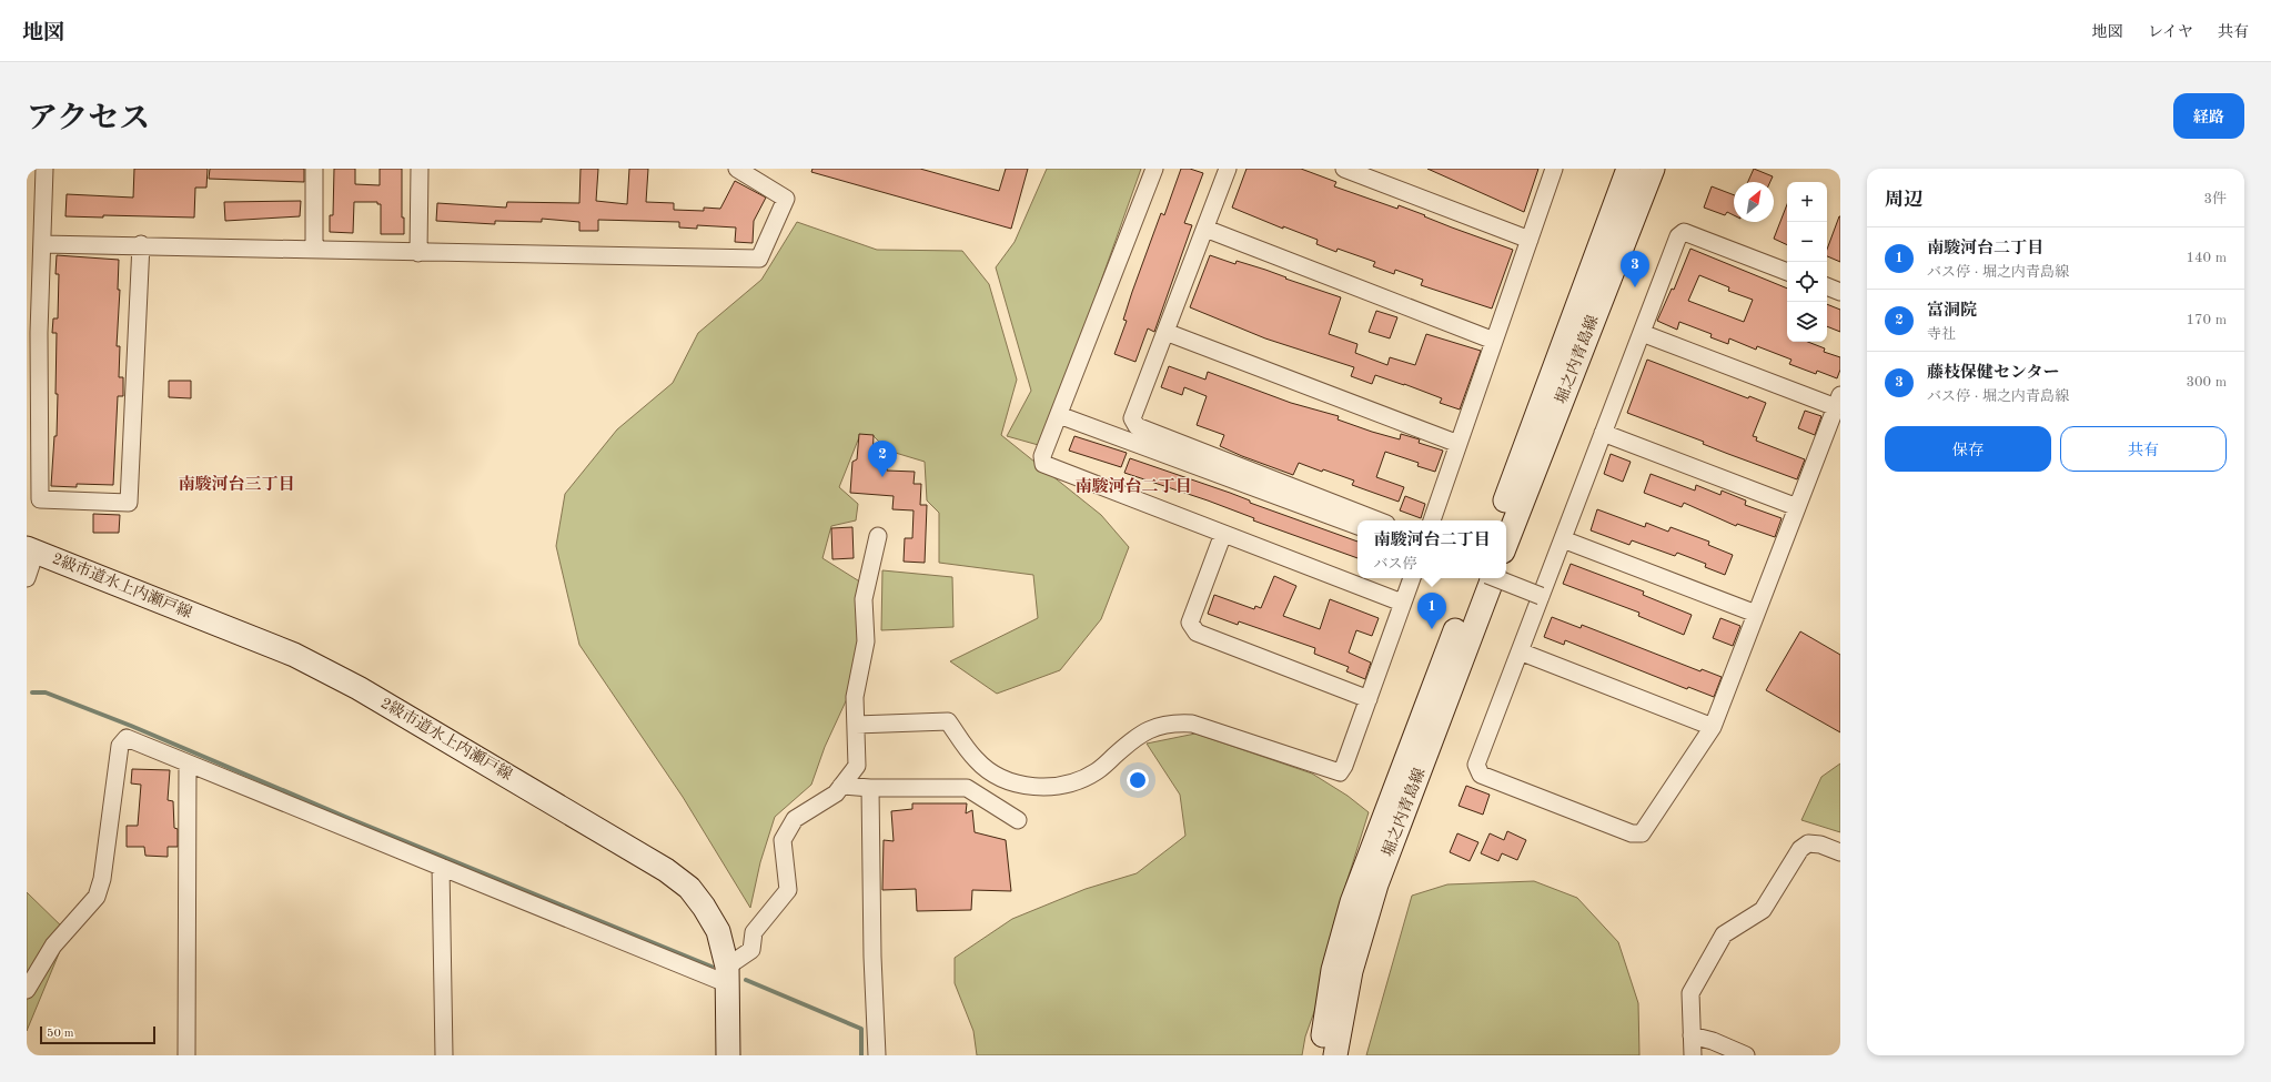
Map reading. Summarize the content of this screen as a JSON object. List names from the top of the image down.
{
  "streets": {
    "main road": ["堀之内青島線", "2級市道水上内瀬戸線"]
  },
  "districts": ["南駿河台三丁目", "南駿河台二丁目"],
  "scale_bar": "50 m",
  "north": "top right",
  "page": {
    "header": "地図",
    "nav": ["地図", "レイヤ", "共有"],
    "title": "アクセス",
    "buttons": [
      "経路",
      ["保存", "共有"]
    ],
    "heading": ["周辺", "3件"],
    "map_buttons": ["+", "−"],
    "list": [
      {
        "mark": "1",
        "name": "南駿河台二丁目",
        "note": "バス停 · 堀之内青島線",
        "value": "140 m"
      },
      {
        "mark": "2",
        "name": "富洞院",
        "note": "寺社",
        "value": "170 m"
      },
      {
        "mark": "3",
        "name": "藤枝保健センター",
        "note": "バス停 · 堀之内青島線",
        "value": "300 m"
      }
    ],
    "pins": ["3", "2", "1"],
    "popup": ["南駿河台二丁目", "バス停"],
    "scale": "50 m"
  }
}
